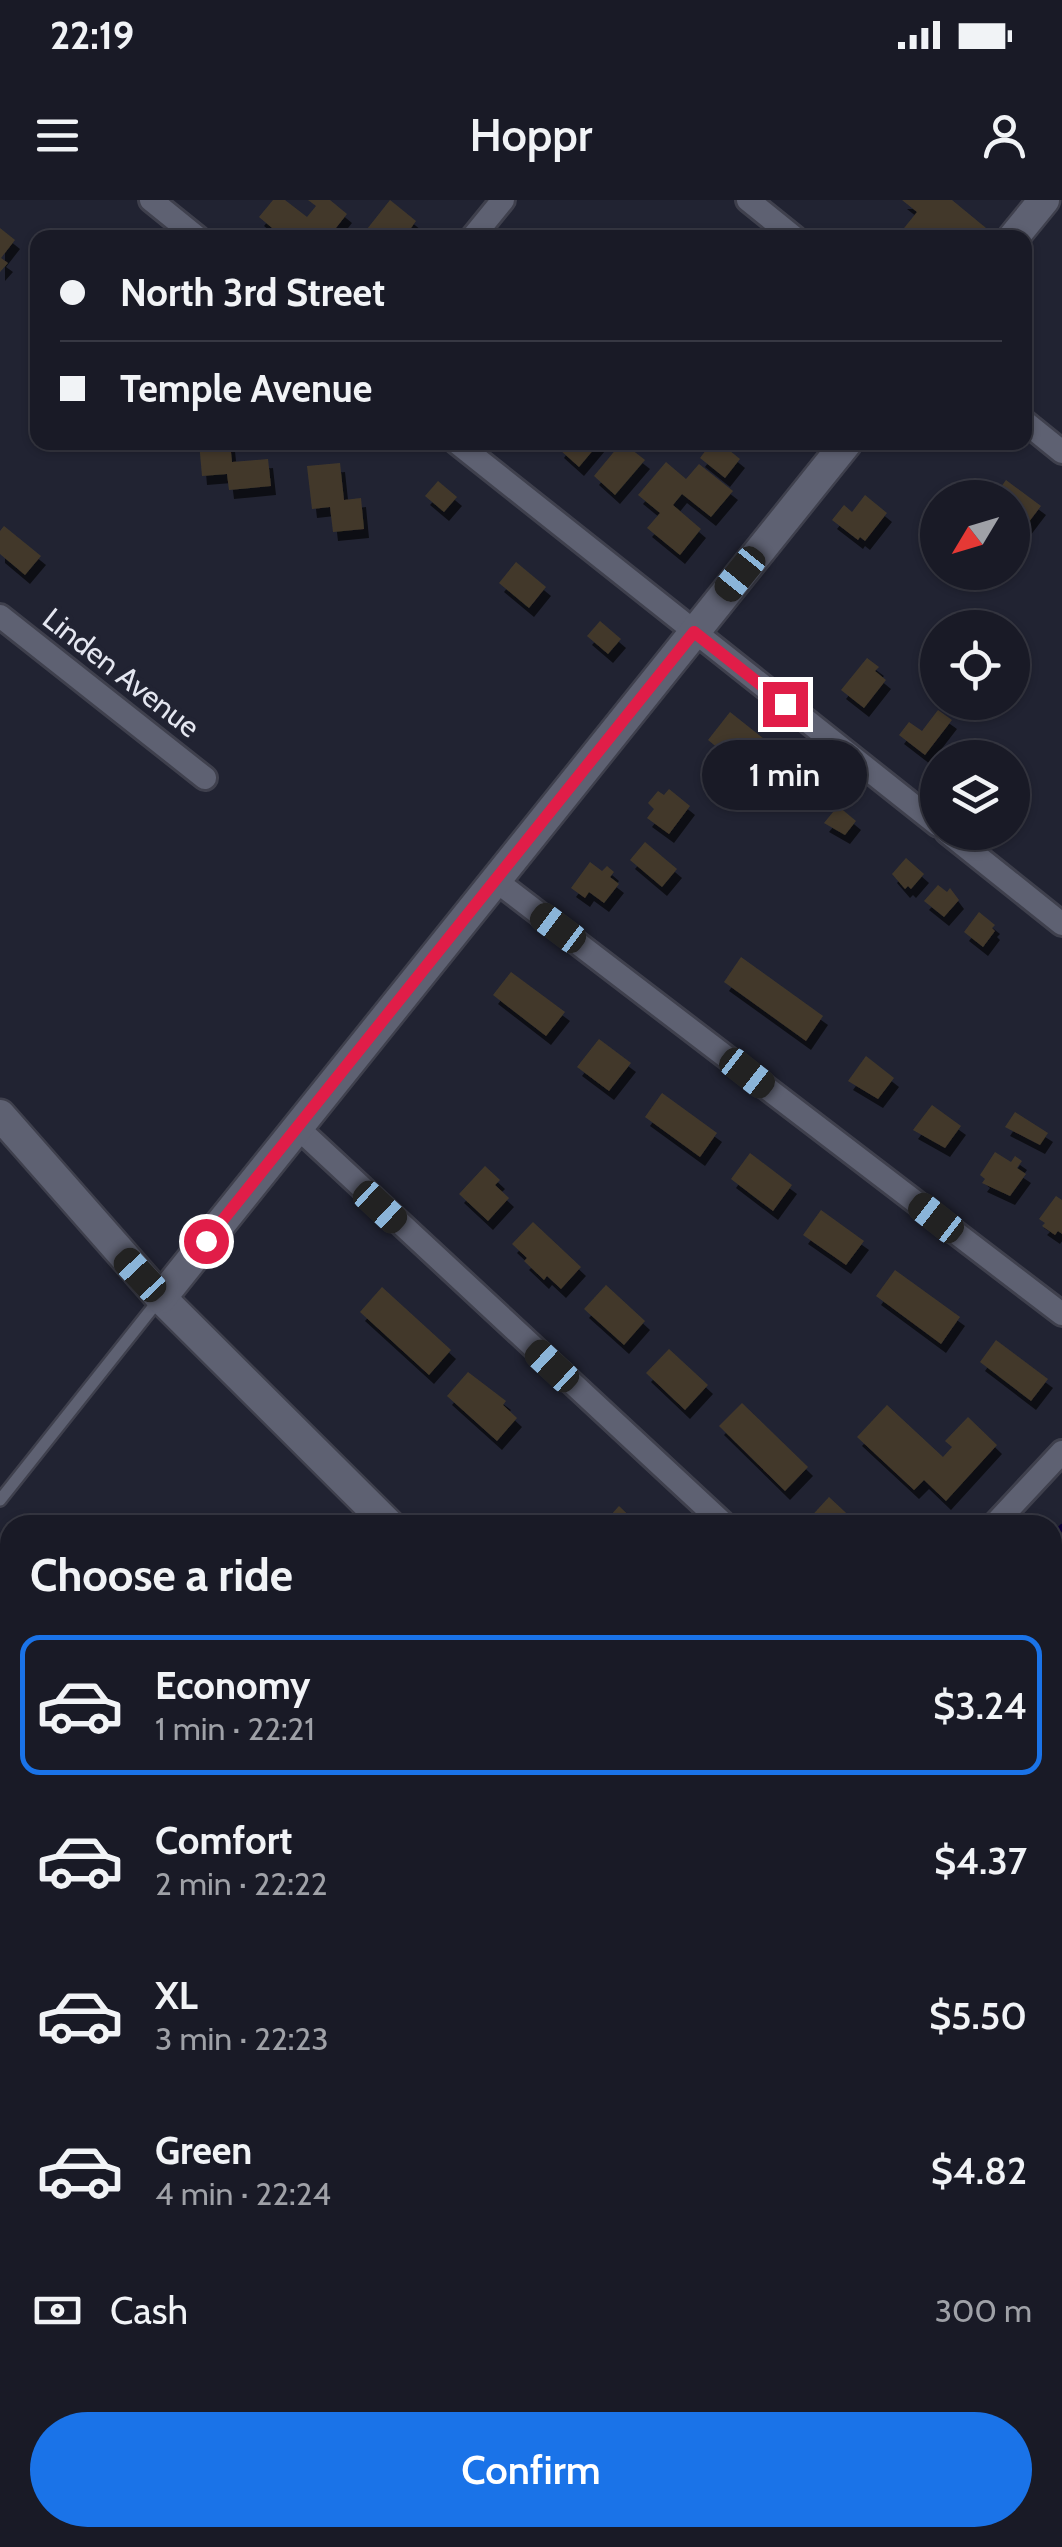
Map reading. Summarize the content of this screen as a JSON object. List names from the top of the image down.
{
  "streets": {
    "street": ["Linden Avenue"]
  },
  "north": "bottom left",
  "page": {
    "status": "22:19",
    "header": "Hoppr",
    "banner": ["North 3rd Street", "Temple Avenue"],
    "bubble": "1 min",
    "heading": "Choose a ride",
    "list": [
      {
        "name": "Economy",
        "note": "1 min · 22:21",
        "value": "$3.24"
      },
      {
        "name": "Comfort",
        "note": "2 min · 22:22",
        "value": "$4.37"
      },
      {
        "name": "XL",
        "note": "3 min · 22:23",
        "value": "$5.50"
      },
      {
        "name": "Green",
        "note": "4 min · 22:24",
        "value": "$4.82"
      }
    ],
    "pay": ["Cash", "300 m"],
    "buttons": "Confirm"
  }
}
